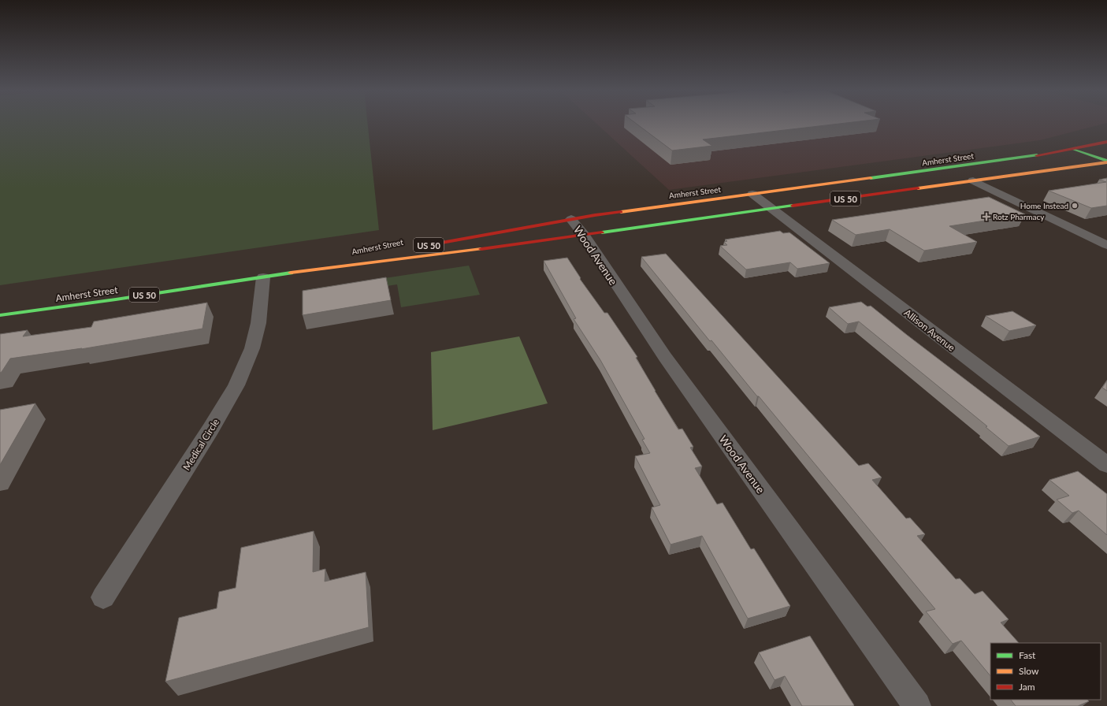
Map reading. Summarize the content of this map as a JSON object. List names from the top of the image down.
{
  "streets": {
    "main road": ["Amherst Street", "US 50"],
    "street": ["Wood Avenue", "Allison Avenue", "Medical Circle"]
  },
  "crossings": [
    ["Amherst Street", "Wood Avenue"],
    ["Amherst Street", "Allison Avenue"],
    ["Amherst Street", "Medical Circle"]
  ],
  "places": {
    "other": ["Home Instead"],
    "health": ["Rotz Pharmacy"]
  },
  "legend": ["Fast", "Slow", "Jam"]
}
